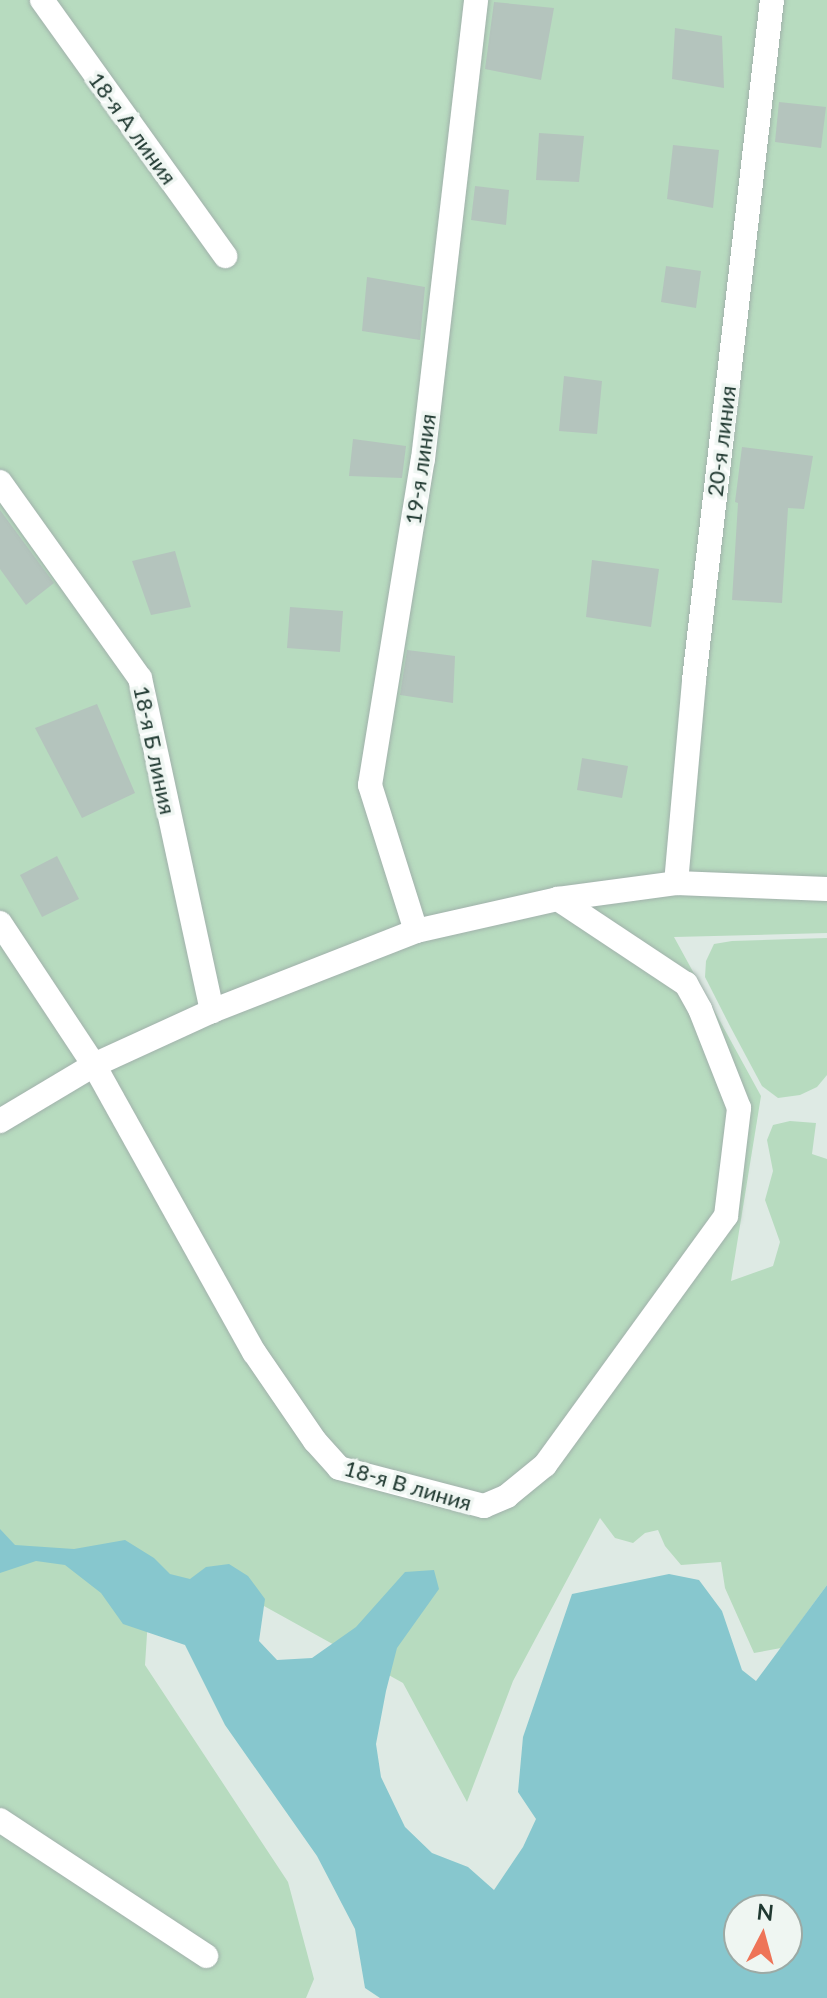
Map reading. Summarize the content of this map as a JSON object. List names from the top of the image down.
{
  "streets": {
    "street": [
      "18-я А линия",
      "20-я линия",
      "19-я линия",
      "18-я Б линия",
      "18-я В линия"
    ]
  },
  "north": "top"
}
